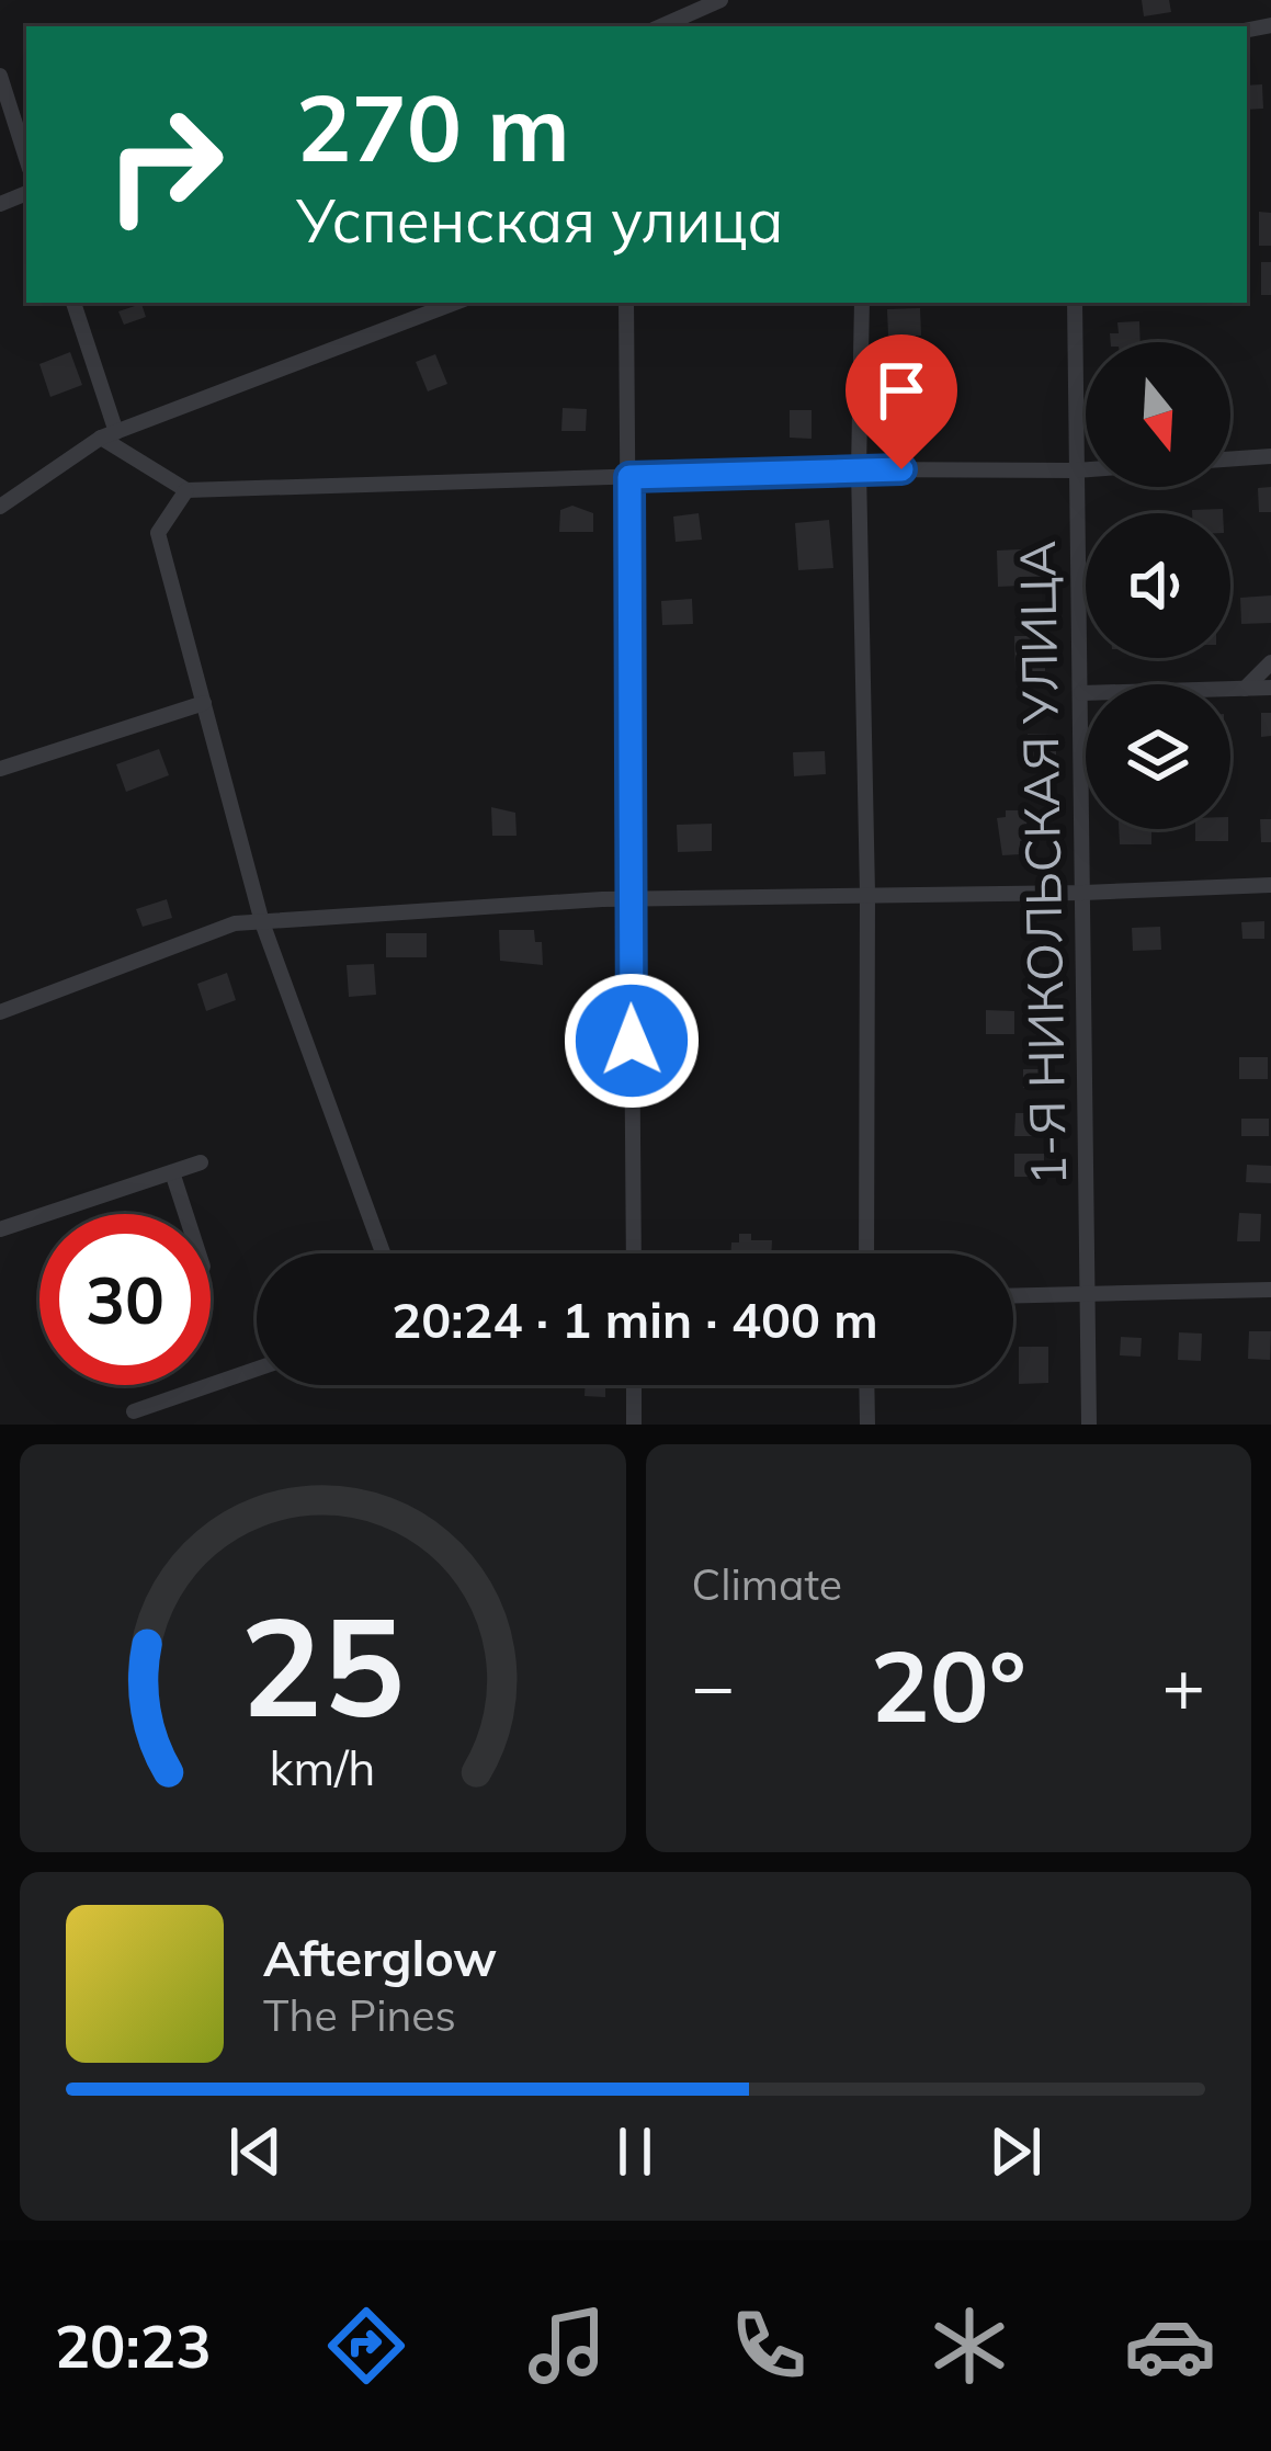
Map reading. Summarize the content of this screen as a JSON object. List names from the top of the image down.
{
  "streets": {
    "street": ["1-Я НИКОЛЬСКАЯ УЛИЦА"]
  },
  "north": "bottom",
  "page": {
    "turn": ["270 m", "Успенская улица"],
    "limit": "30",
    "trip": "20:24 · 1 min · 400 m",
    "tile": "Climate",
    "heat": ["−", "20°", "+"],
    "song": ["Afterglow", "The Pines"],
    "tabs": "20:23",
    "gauge": ["25", "km/h"]
  }
}
